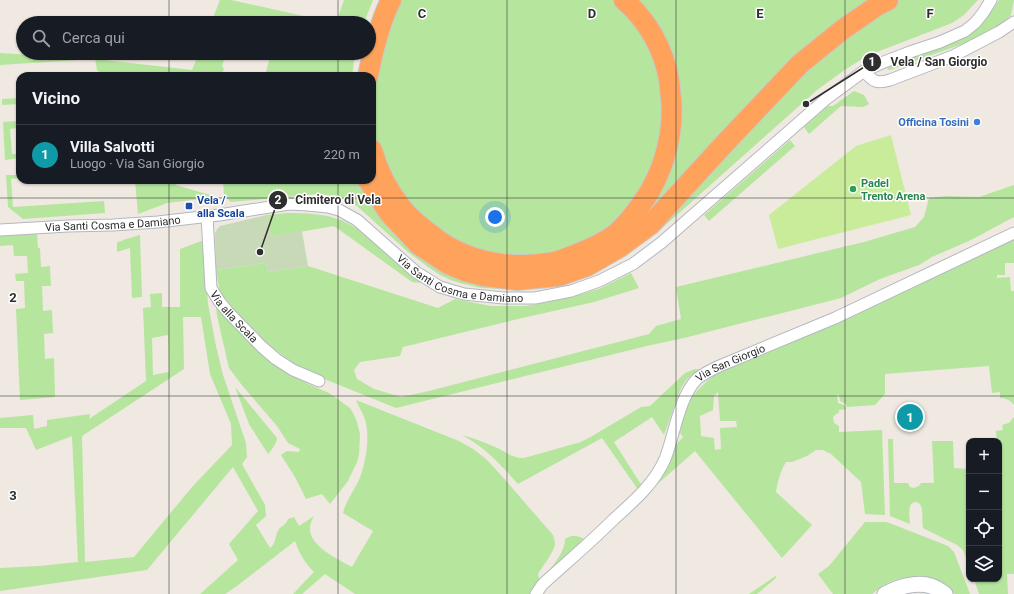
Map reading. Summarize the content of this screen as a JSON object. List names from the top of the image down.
{
  "streets": {
    "street": ["Via Santi Cosma e Damiano", "Via alla Scala", "Via San Giorgio"]
  },
  "crossings": [
    ["Via Santi Cosma e Damiano", "Via alla Scala"]
  ],
  "places": {
    "other": [
      "Vela / San Giorgio",
      "Officina Tosini",
      "Padel Trento Arena",
      "Cimitero di Vela"
    ],
    "transit": ["Vela / alla Scala"]
  },
  "page": {
    "search": "Cerca qui",
    "heading": "Vicino",
    "list": [
      {
        "mark": "1",
        "name": "Villa Salvotti",
        "note": "Luogo · Via San Giorgio",
        "value": "220 m"
      }
    ],
    "pins": "1",
    "map_buttons": ["+", "−"]
  },
  "grid": {
    "columns": [
      "C",
      "D",
      "E",
      "F"
    ],
    "rows": ["2", "3"]
  }
}
